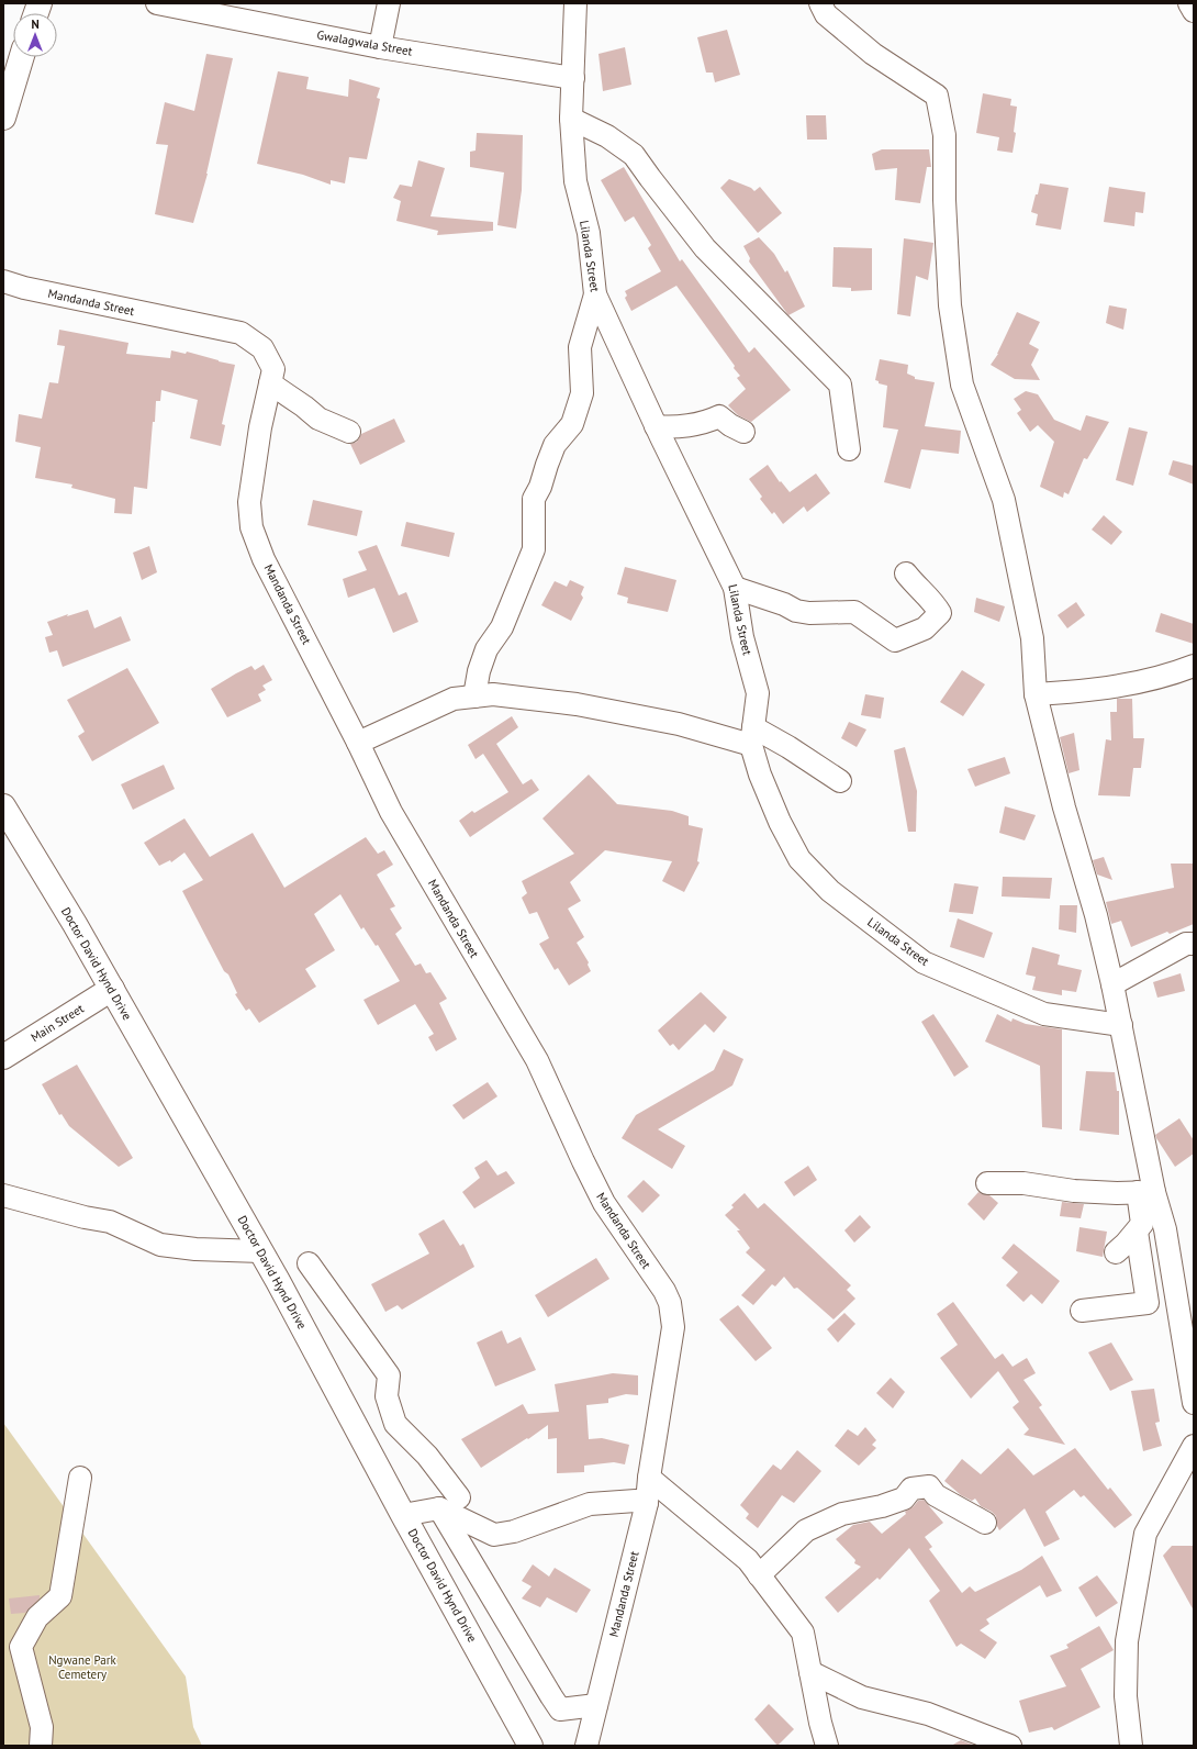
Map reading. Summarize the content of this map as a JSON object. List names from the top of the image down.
{
  "streets": {
    "main road": ["Doctor David Hynd Drive", "Main Street"],
    "street": ["Gwalagwala Street", "Lilanda Street", "Mandanda Street"]
  },
  "crossings": [
    ["Gwalagwala Street", "Lilanda Street"],
    ["Doctor David Hynd Drive", "Main Street"]
  ],
  "parks": ["Ngwane Park Cemetery"],
  "north": "top"
}
